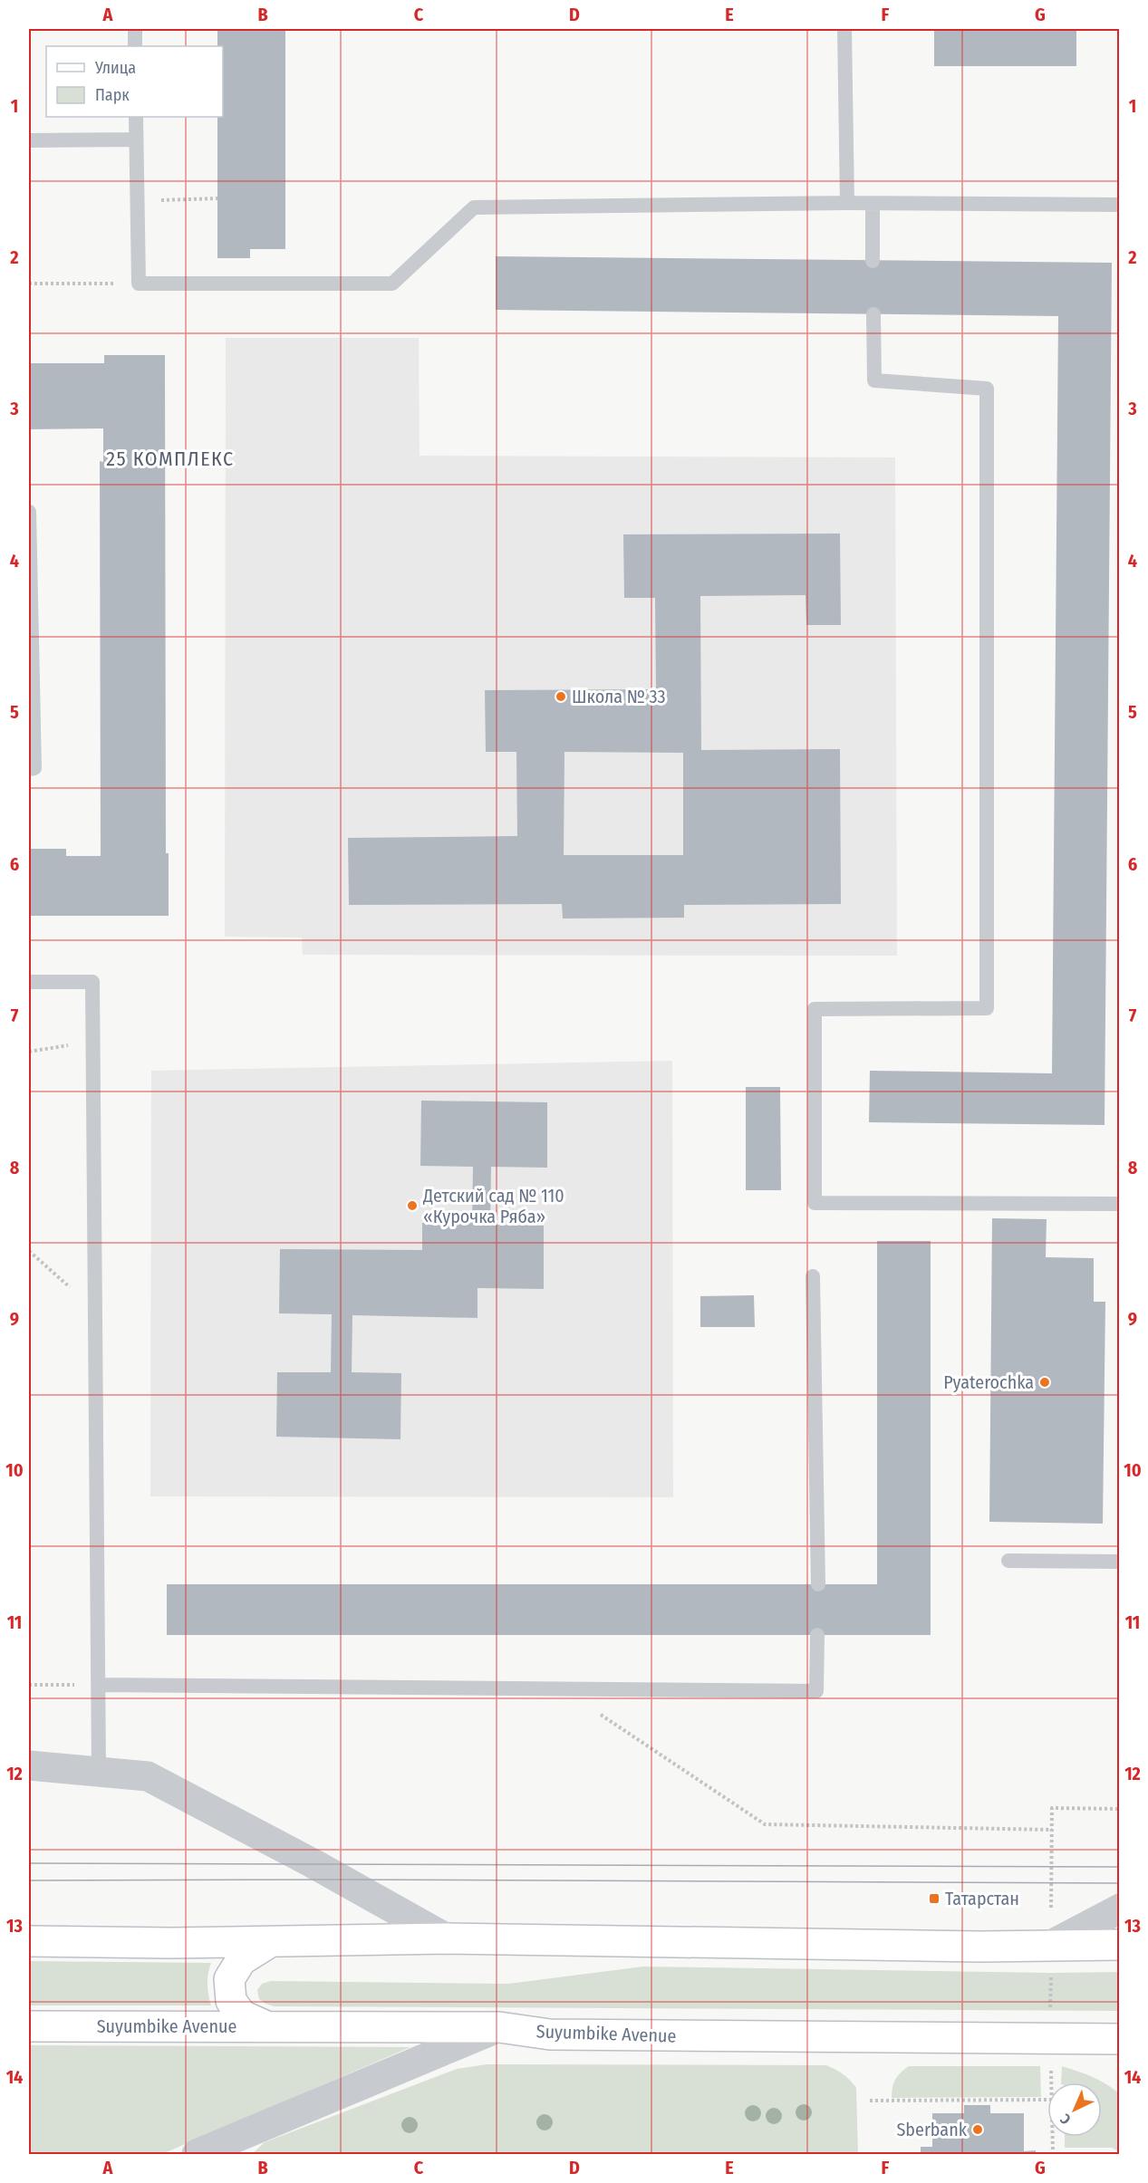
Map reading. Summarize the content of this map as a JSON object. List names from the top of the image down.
{
  "streets": {
    "main road": ["Suyumbike Avenue"]
  },
  "districts": ["25 КОМПЛЕКС"],
  "places": {
    "other": [
      "Школа № 33",
      "Детский сад № 110 «Курочка Ряба»",
      "Pyaterochka",
      "Sberbank"
    ],
    "transit": ["Татарстан"]
  },
  "legend": ["Улица", "Парк"],
  "north": "bottom left",
  "grid": {
    "columns": [
      "A",
      "B",
      "C",
      "D",
      "E",
      "F",
      "G"
    ],
    "rows": [
      "1",
      "2",
      "3",
      "4",
      "5",
      "6",
      "7",
      "8",
      "9",
      "10",
      "11",
      "12",
      "13",
      "14"
    ]
  }
}
